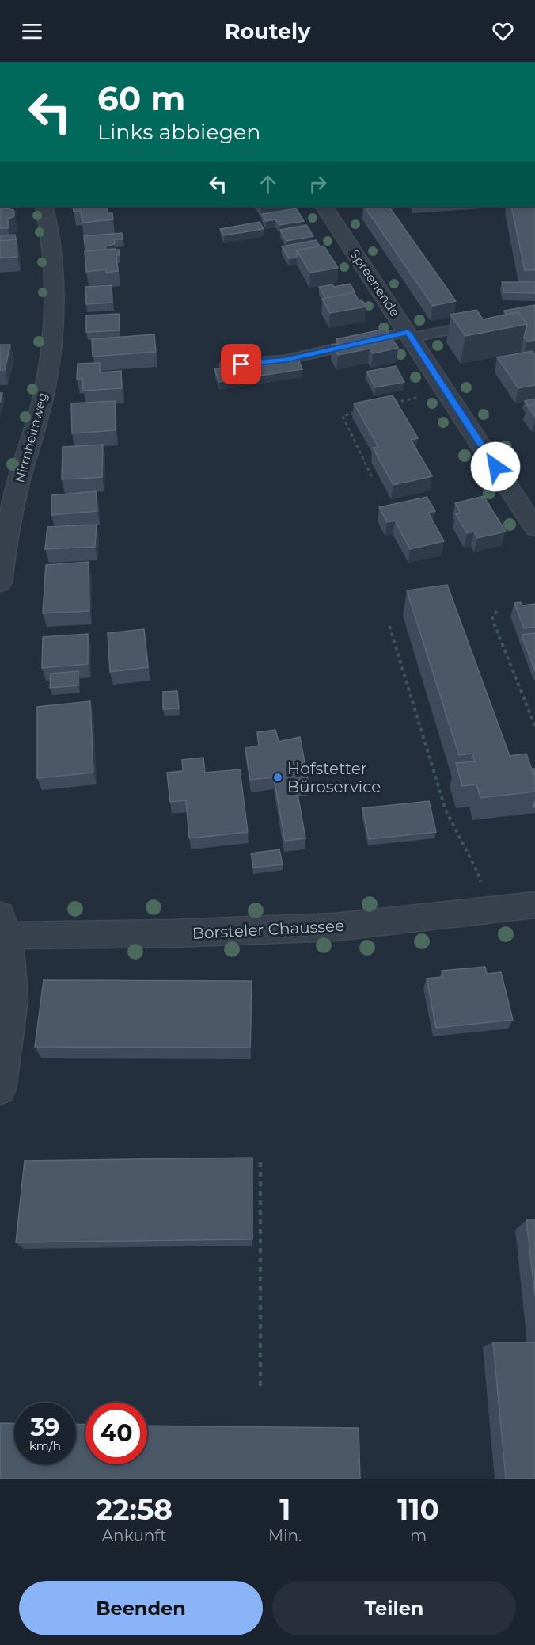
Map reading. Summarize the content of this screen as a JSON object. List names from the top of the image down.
{
  "streets": {
    "street": ["Spreenende", "Nirrnheimweg", "Borsteler Chaussee"]
  },
  "places": ["Hofstetter Büroservice"],
  "page": {
    "header": "Routely",
    "turn": ["60 m", "Links abbiegen"],
    "speed": "39 km/h",
    "limit": "40",
    "eta": [
      "22:58",
      "Ankunft",
      "1",
      "Min.",
      "110",
      "m"
    ],
    "buttons": ["Beenden", "Teilen"]
  }
}
